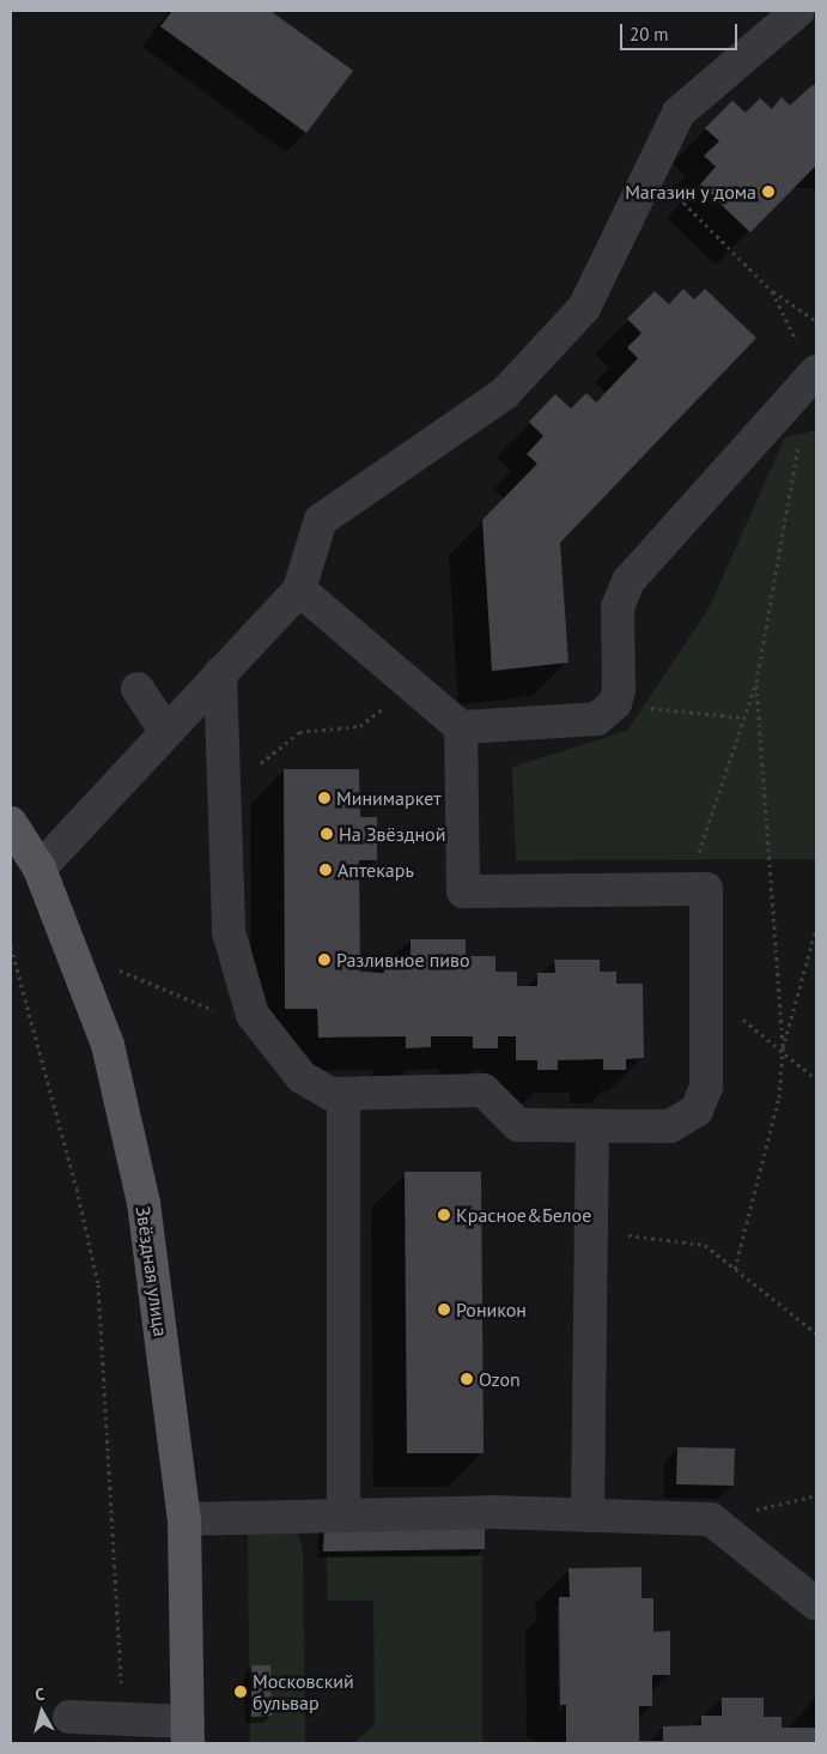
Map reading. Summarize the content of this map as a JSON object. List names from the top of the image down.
{
  "streets": {
    "main road": ["Звёздная улица"]
  },
  "places": [
    "Магазин у дома",
    "Минимаркет",
    "На Звёздной",
    "Аптекарь",
    "Разливное пиво",
    "Красное&Белое",
    "Роникон",
    "Ozon",
    "Московский бульвар"
  ],
  "scale_bar": "20 m",
  "north": "top"
}
